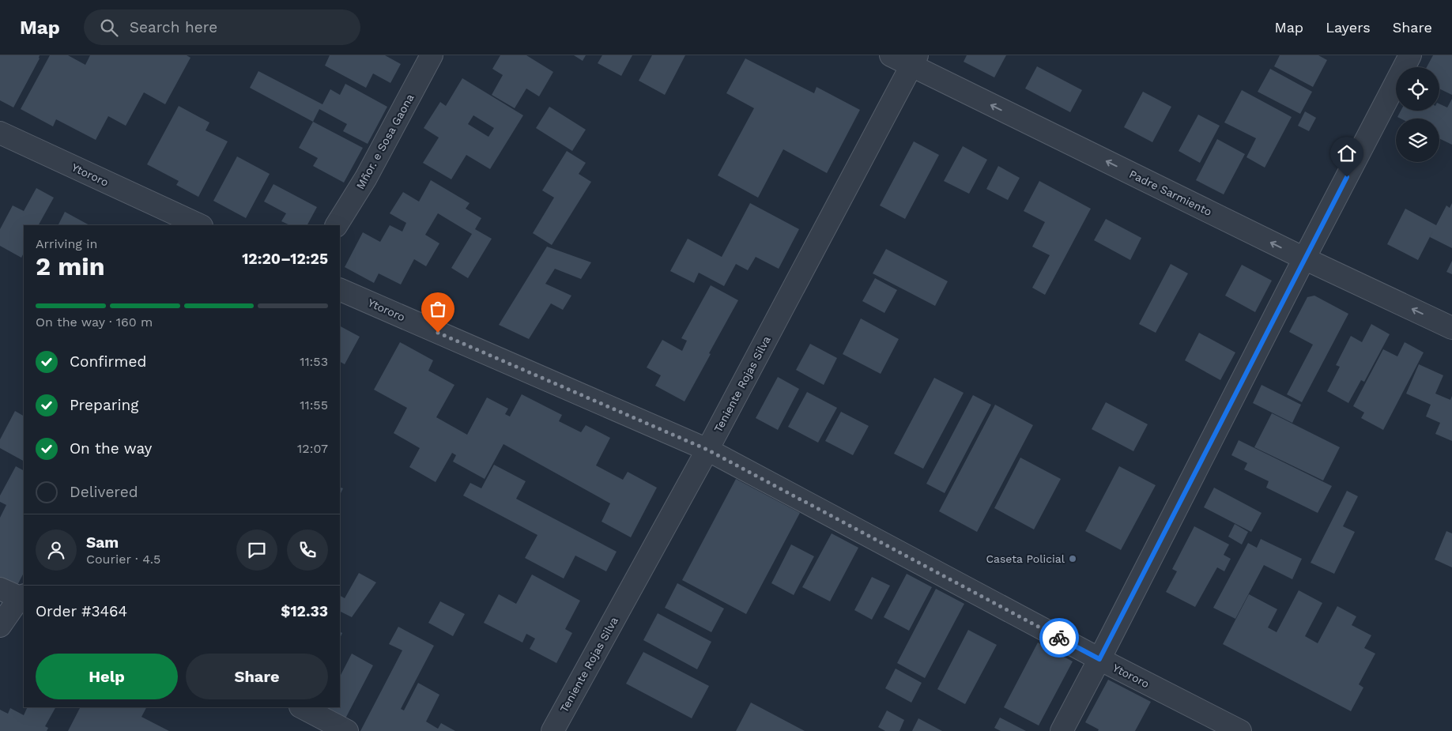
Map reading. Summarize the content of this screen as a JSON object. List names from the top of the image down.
{
  "streets": {
    "street": [
      "Mñor. e Sosa Gaona",
      "Ytororo",
      "Padre Sarmiento",
      "Teniente Rojas Silva"
    ]
  },
  "crossings": [
    ["Ytororo", "Teniente Rojas Silva"],
    ["Padre Sarmiento", "Teniente Rojas Silva"]
  ],
  "one_way": ["Padre Sarmiento"],
  "places": ["Caseta Policial"],
  "page": {
    "header": "Map",
    "search": "Search here",
    "nav": ["Map", "Layers", "Share"],
    "heading": ["2 min", "Arriving in", "12:20–12:25"],
    "panel": [
      "Sam",
      "Courier · 4.5",
      "Order #3464",
      "$12.33"
    ],
    "bar": "On the way · 160 m",
    "list": [
      ["Confirmed", "11:53"],
      ["Preparing", "11:55"],
      ["On the way", "12:07"],
      "Delivered"
    ],
    "buttons": ["Help", "Share"]
  }
}
